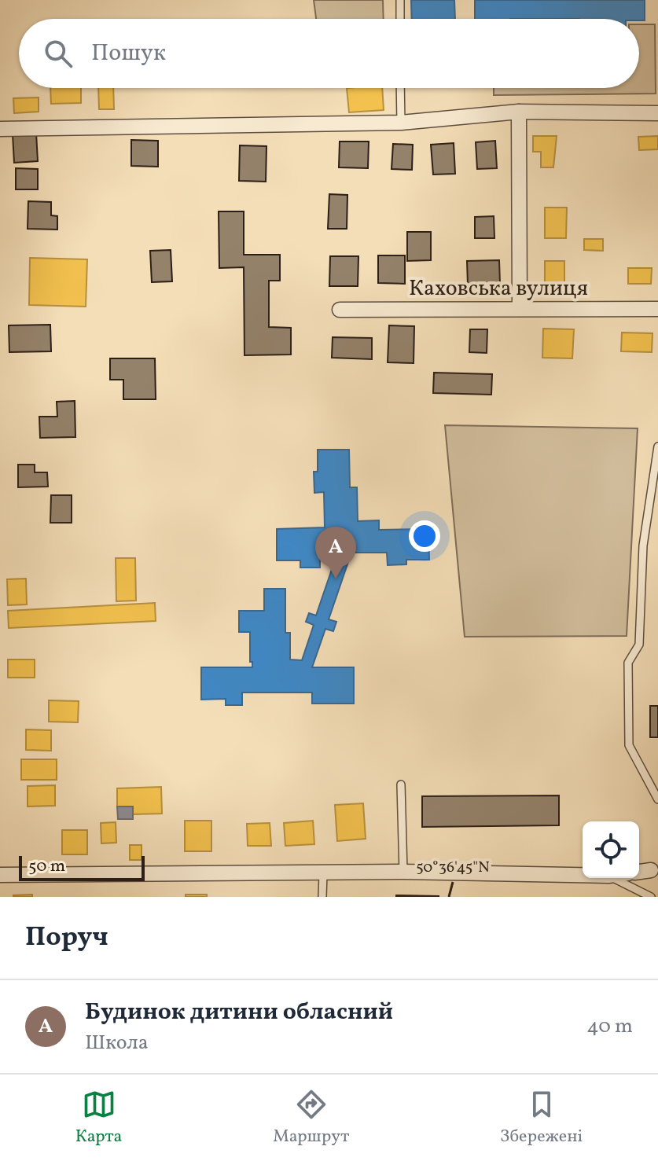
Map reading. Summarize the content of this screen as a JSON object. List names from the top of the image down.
{
  "streets": {
    "street": ["Каховська вулиця"]
  },
  "scale_bar": "50 m",
  "page": {
    "search": "Пошук",
    "pins": "A",
    "scale": "50 m",
    "heading": "Поруч",
    "list": [
      {
        "mark": "A",
        "name": "Будинок дитини обласний",
        "note": "Школа",
        "value": "40 m"
      }
    ],
    "nav": ["Карта", "Маршрут", "Збережені"]
  },
  "coordinates": ["50°36'45\"N"]
}
